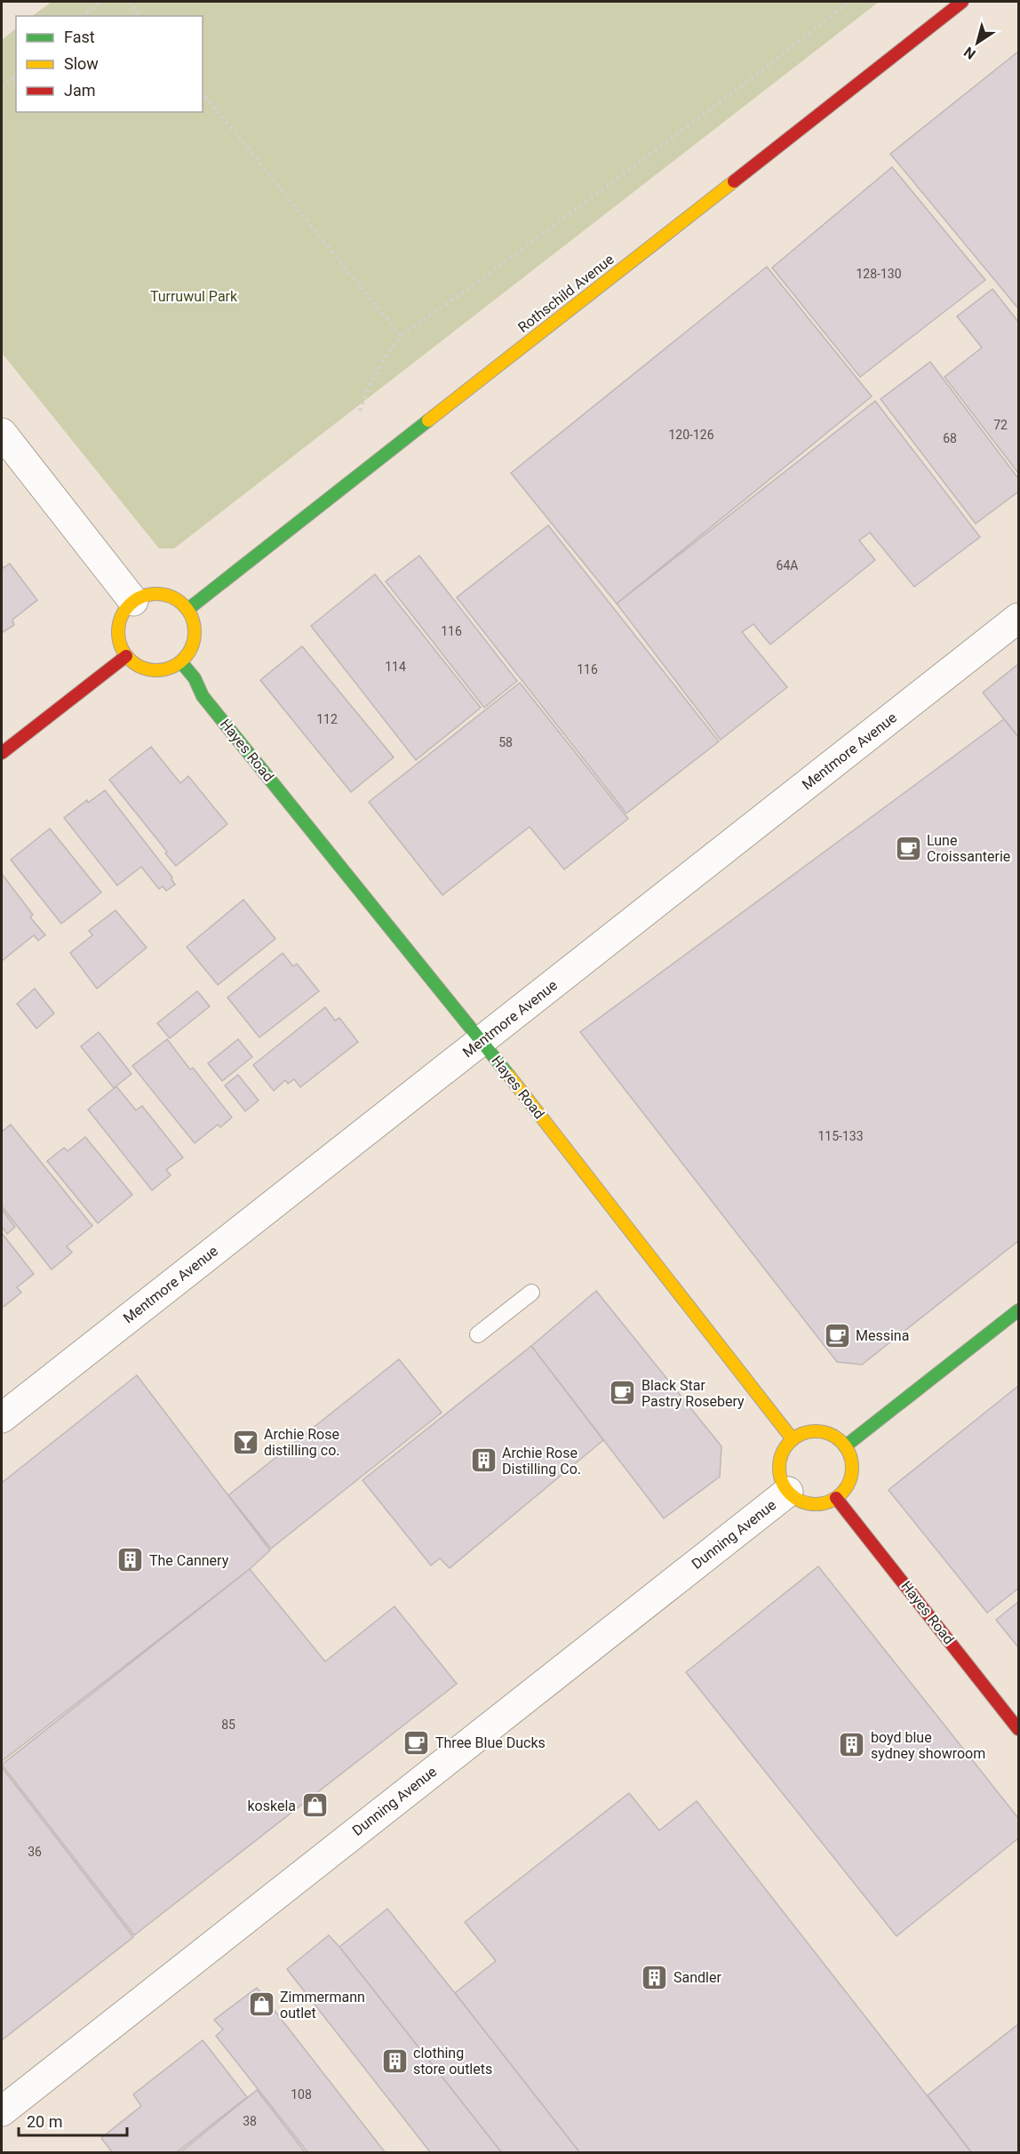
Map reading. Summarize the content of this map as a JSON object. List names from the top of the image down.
{
  "streets": {
    "street": [
      "Rothschild Avenue",
      "Hayes Road",
      "Mentmore Avenue",
      "Dunning Avenue"
    ]
  },
  "crossings": [
    ["Rothschild Avenue", "Hayes Road"],
    ["Hayes Road", "Mentmore Avenue"],
    ["Hayes Road", "Dunning Avenue"]
  ],
  "parks": ["Turruwul Park"],
  "places": {
    "cafe": [
      "Lune Croissanterie",
      "Messina",
      "Black Star Pastry Rosebery",
      "Three Blue Ducks"
    ],
    "bar": ["Archie Rose distilling co."],
    "building": [
      "Archie Rose Distilling Co.",
      "The Cannery",
      "boyd blue sydney showroom",
      "Sandler",
      "clothing store outlets"
    ],
    "shop": ["koskela", "Zimmermann outlet"]
  },
  "house_numbers": [
    "128-130",
    "72",
    "120-126",
    "68",
    "64A",
    "116",
    "114",
    "116",
    "112",
    "58",
    "115-133",
    "85",
    "36",
    "108",
    "38"
  ],
  "legend": ["Fast", "Slow", "Jam"],
  "scale_bar": "20 m",
  "north": "bottom left"
}
